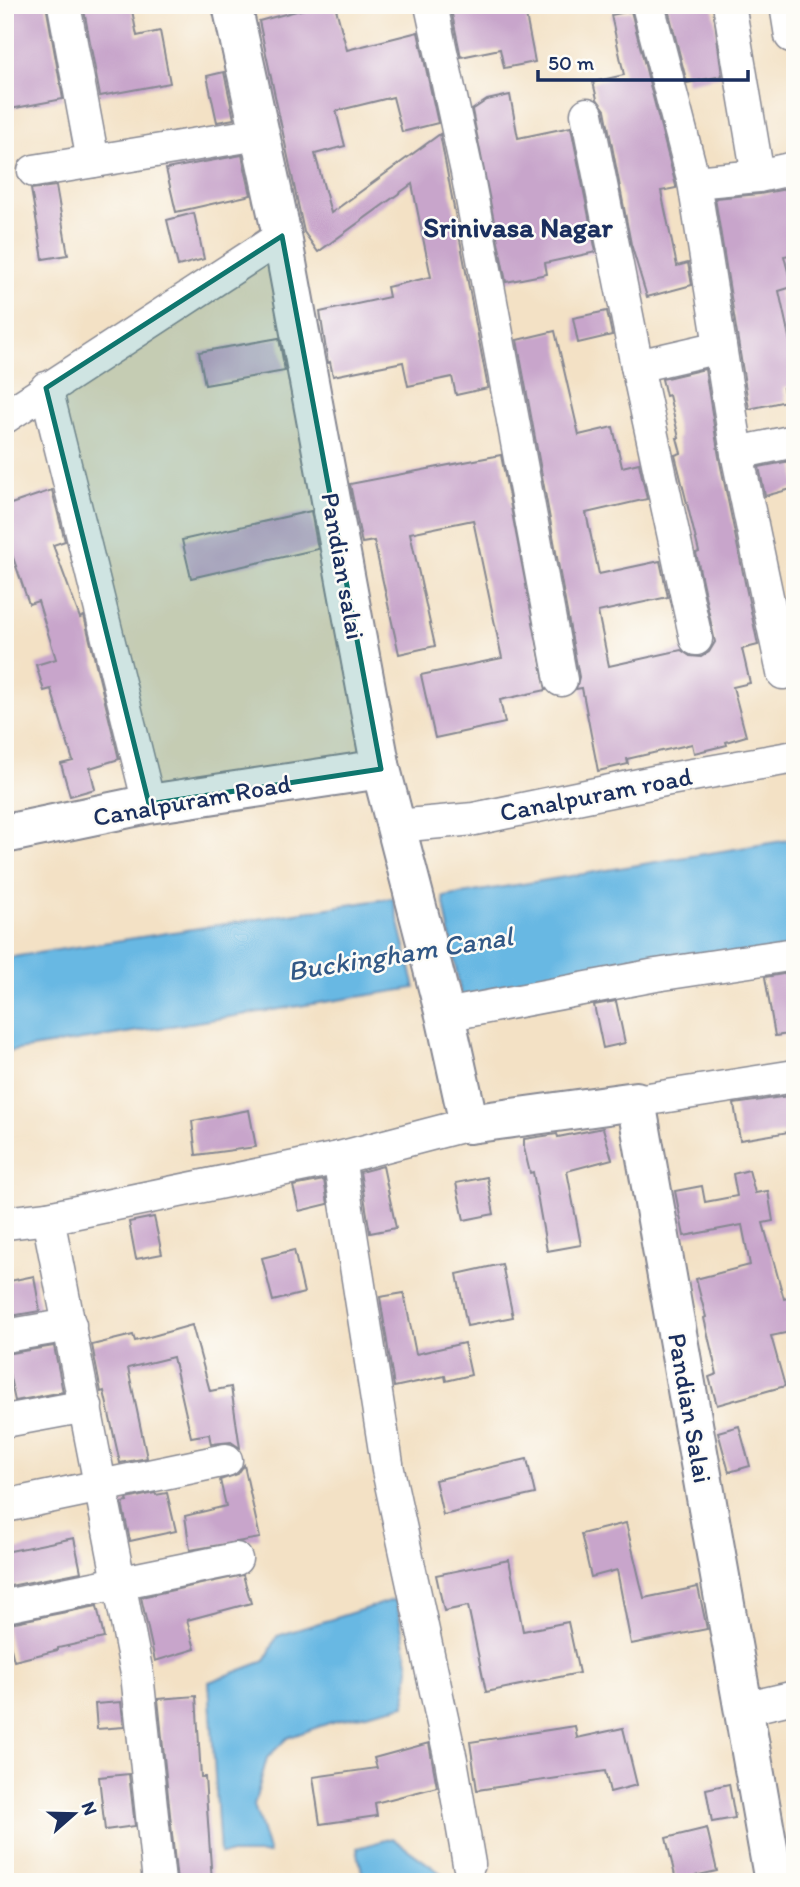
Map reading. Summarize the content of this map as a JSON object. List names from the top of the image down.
{
  "streets": {
    "street": [
      "Pandian salai",
      "Canalpuram road",
      "Canalpuram Road",
      "Pandian Salai"
    ]
  },
  "crossings": [
    ["Pandian salai", "Canalpuram road"],
    ["Pandian salai", "Canalpuram Road"]
  ],
  "districts": ["Srinivasa Nagar"],
  "water": ["Buckingham Canal"],
  "scale_bar": "50 m",
  "north": "right"
}
